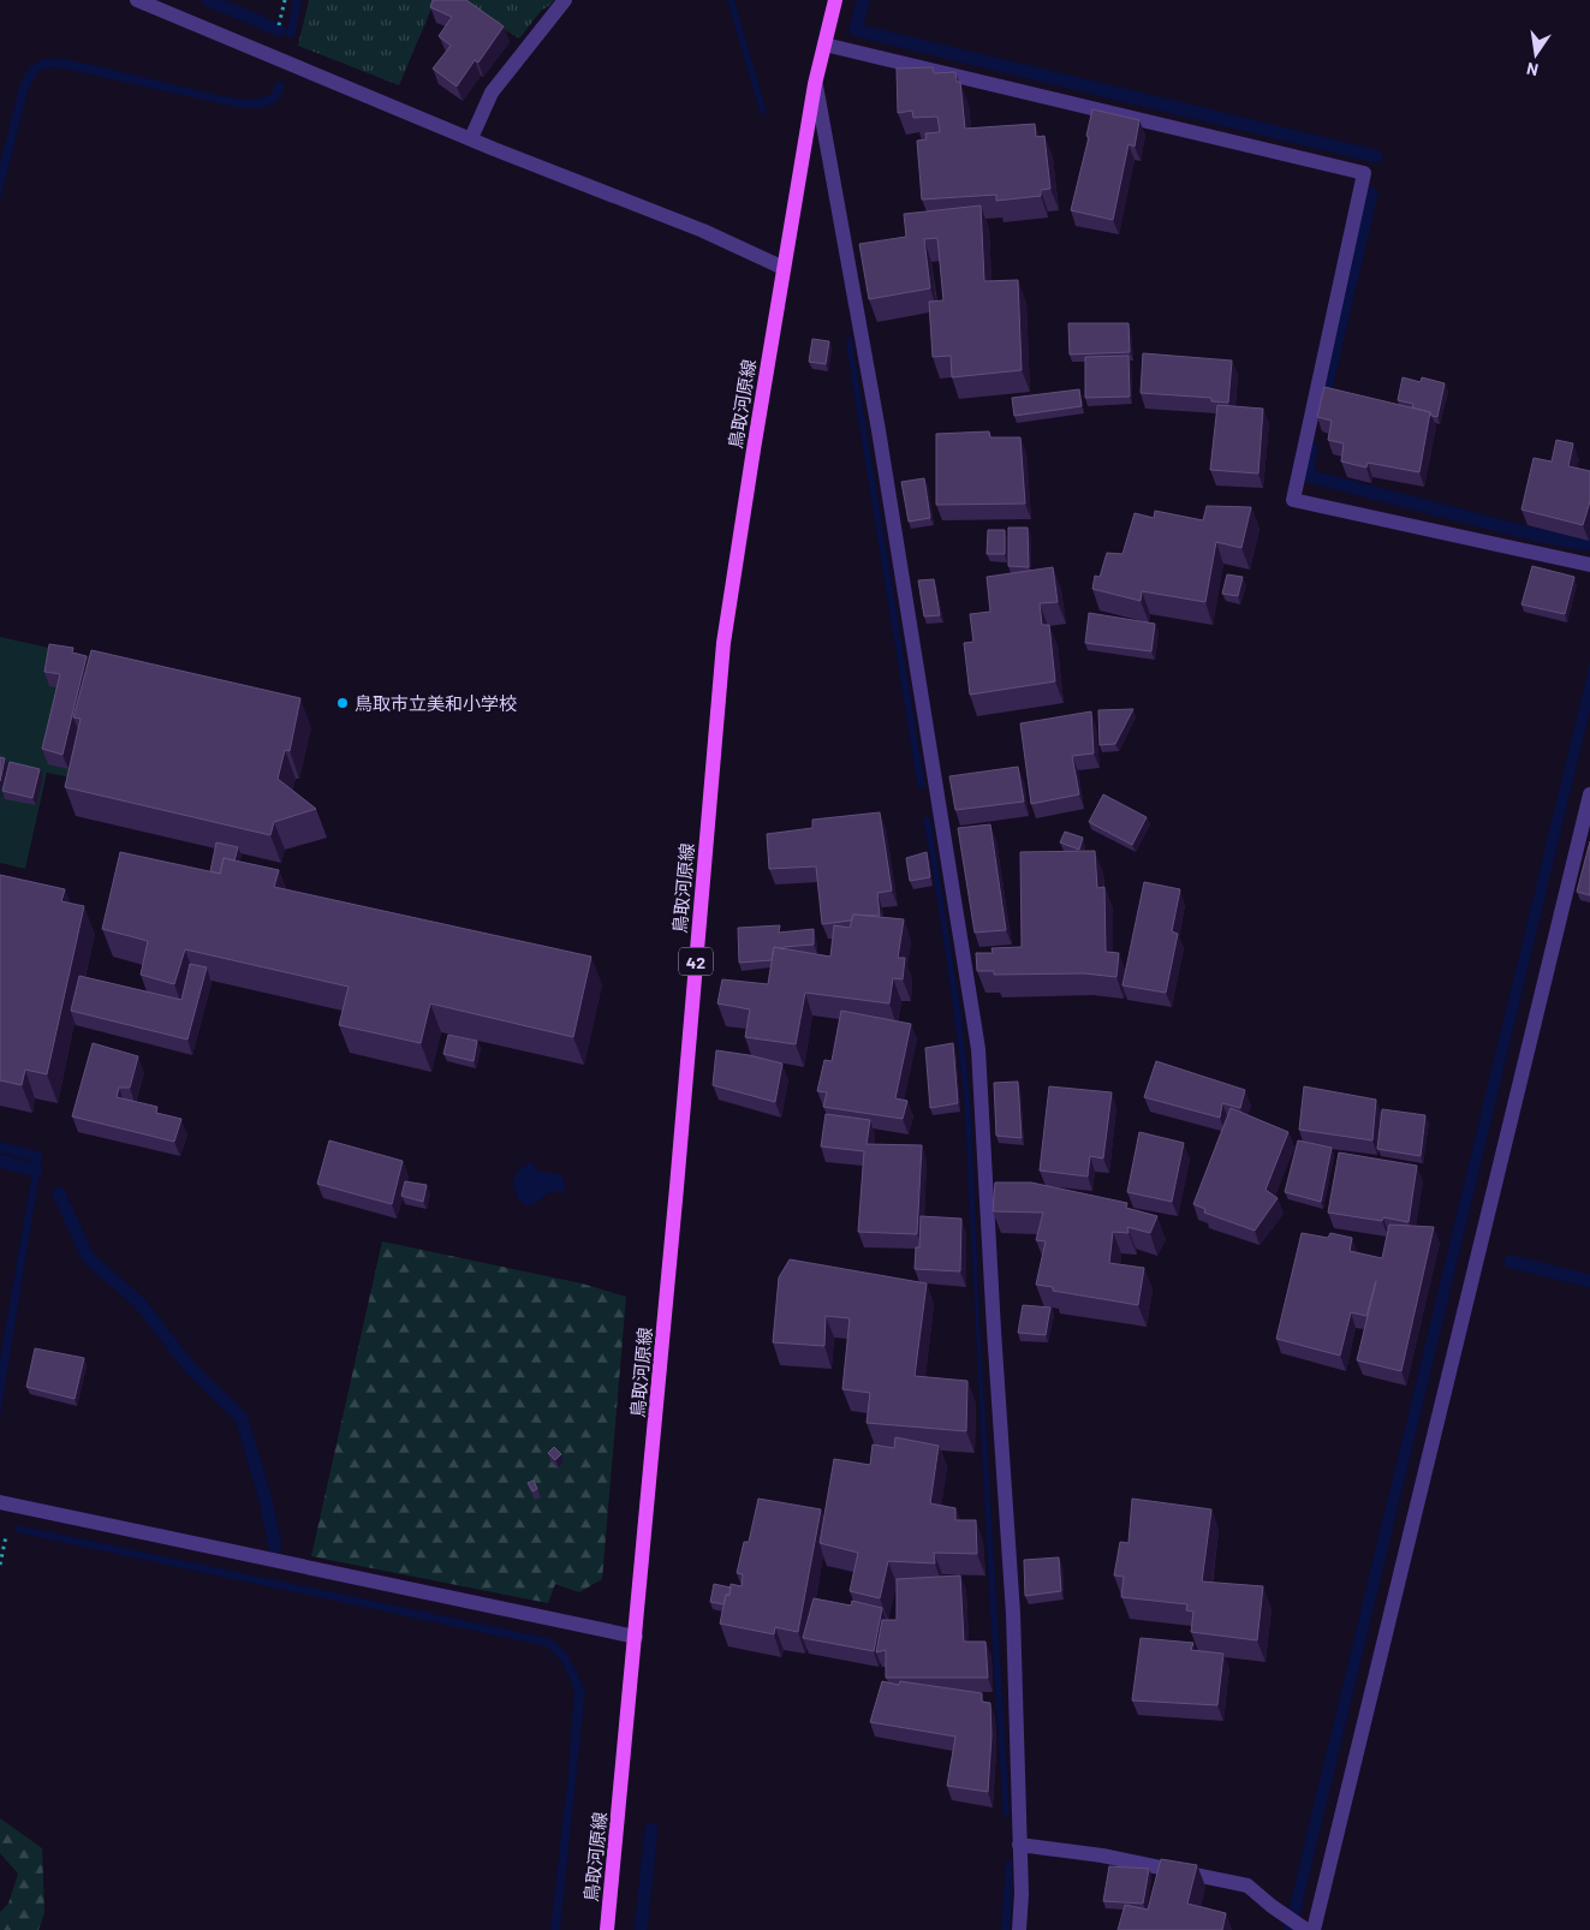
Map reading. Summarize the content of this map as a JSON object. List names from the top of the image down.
{
  "streets": {
    "main road": ["鳥取河原線", "42"]
  },
  "places": ["鳥取市立美和小学校"],
  "north": "bottom"
}
